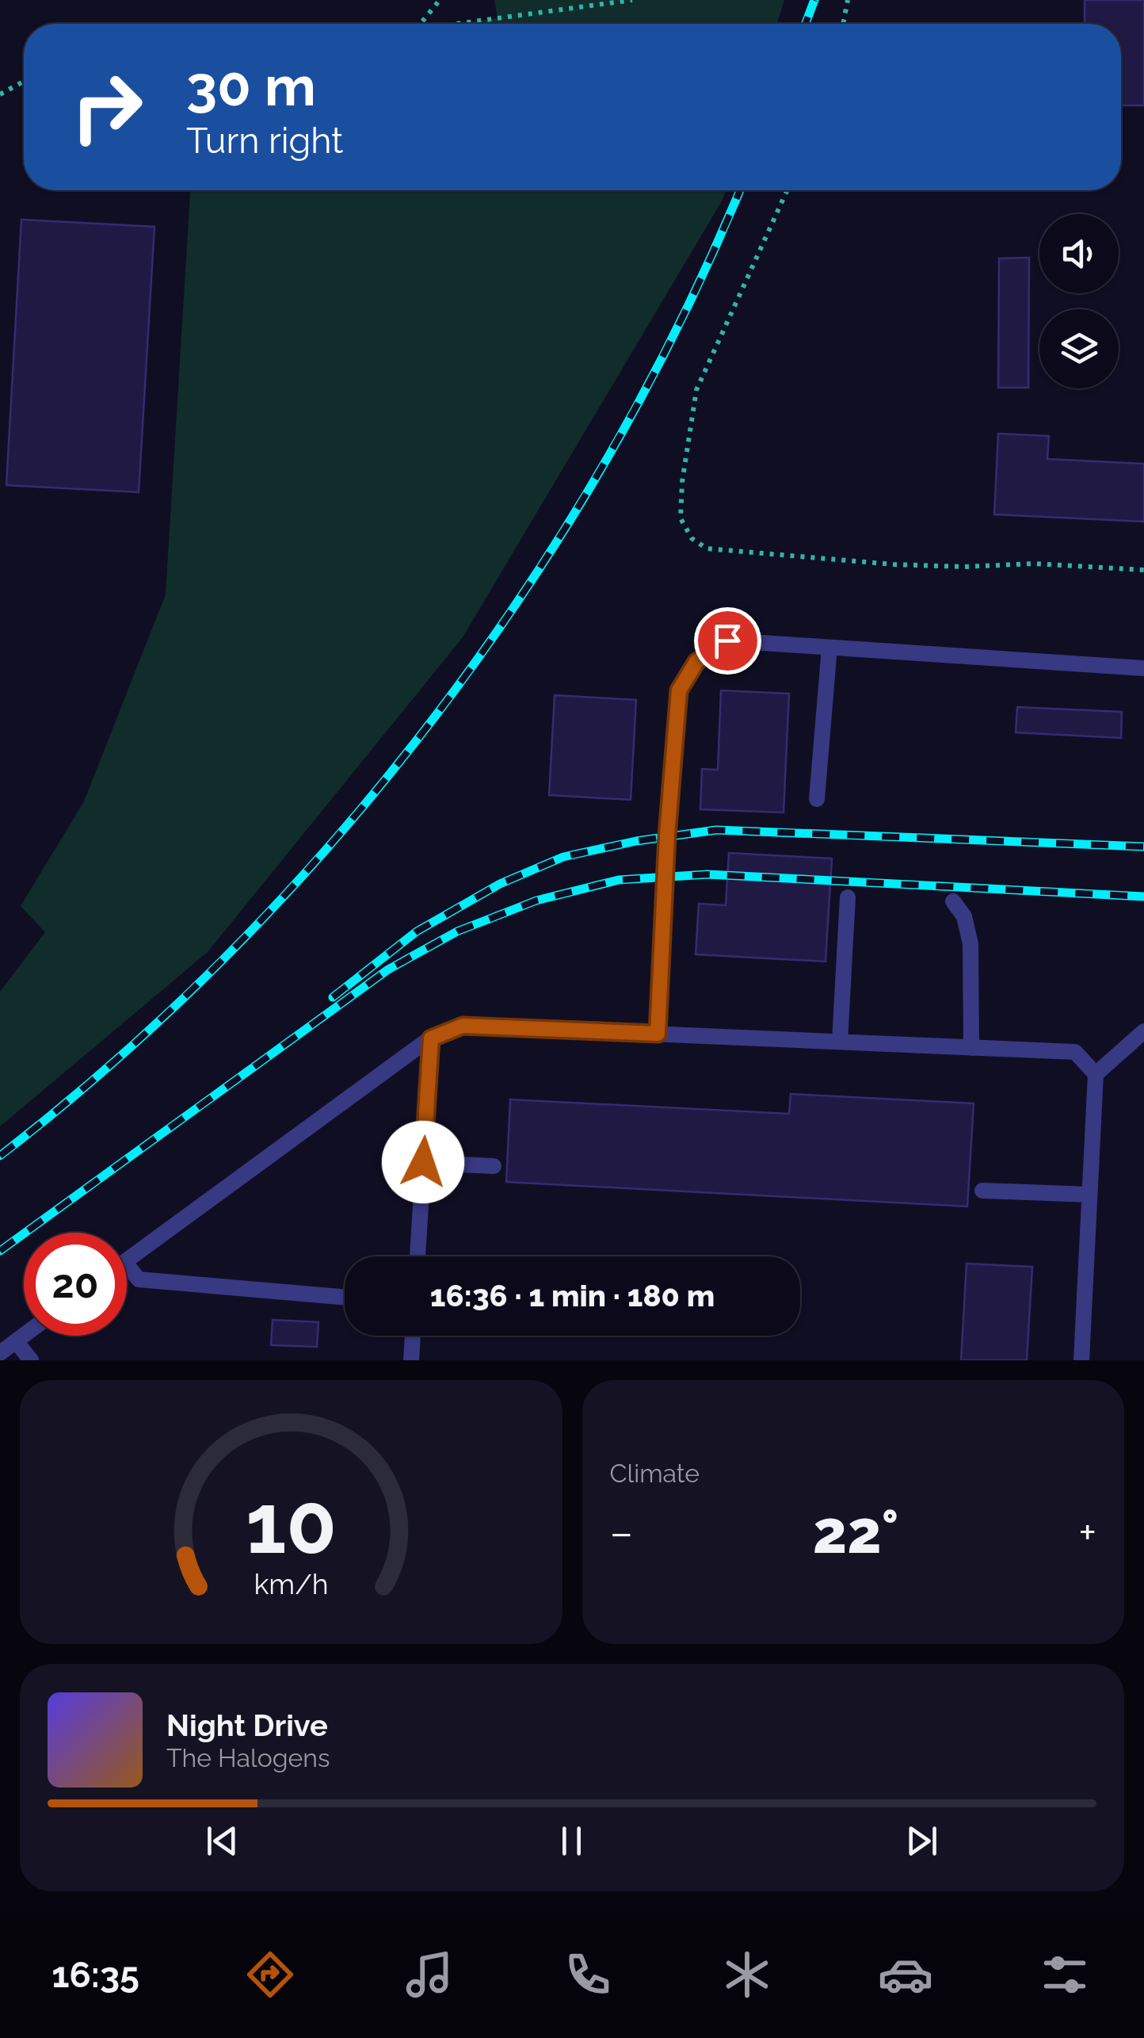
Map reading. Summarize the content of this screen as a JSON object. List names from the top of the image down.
{
  "page": {
    "turn": ["30 m", "Turn right"],
    "limit": "20",
    "trip": "16:36 · 1 min · 180 m",
    "tile": "Climate",
    "heat": ["−", "22°", "+"],
    "song": ["Night Drive", "The Halogens"],
    "tabs": "16:35",
    "gauge": ["10", "km/h"]
  }
}
